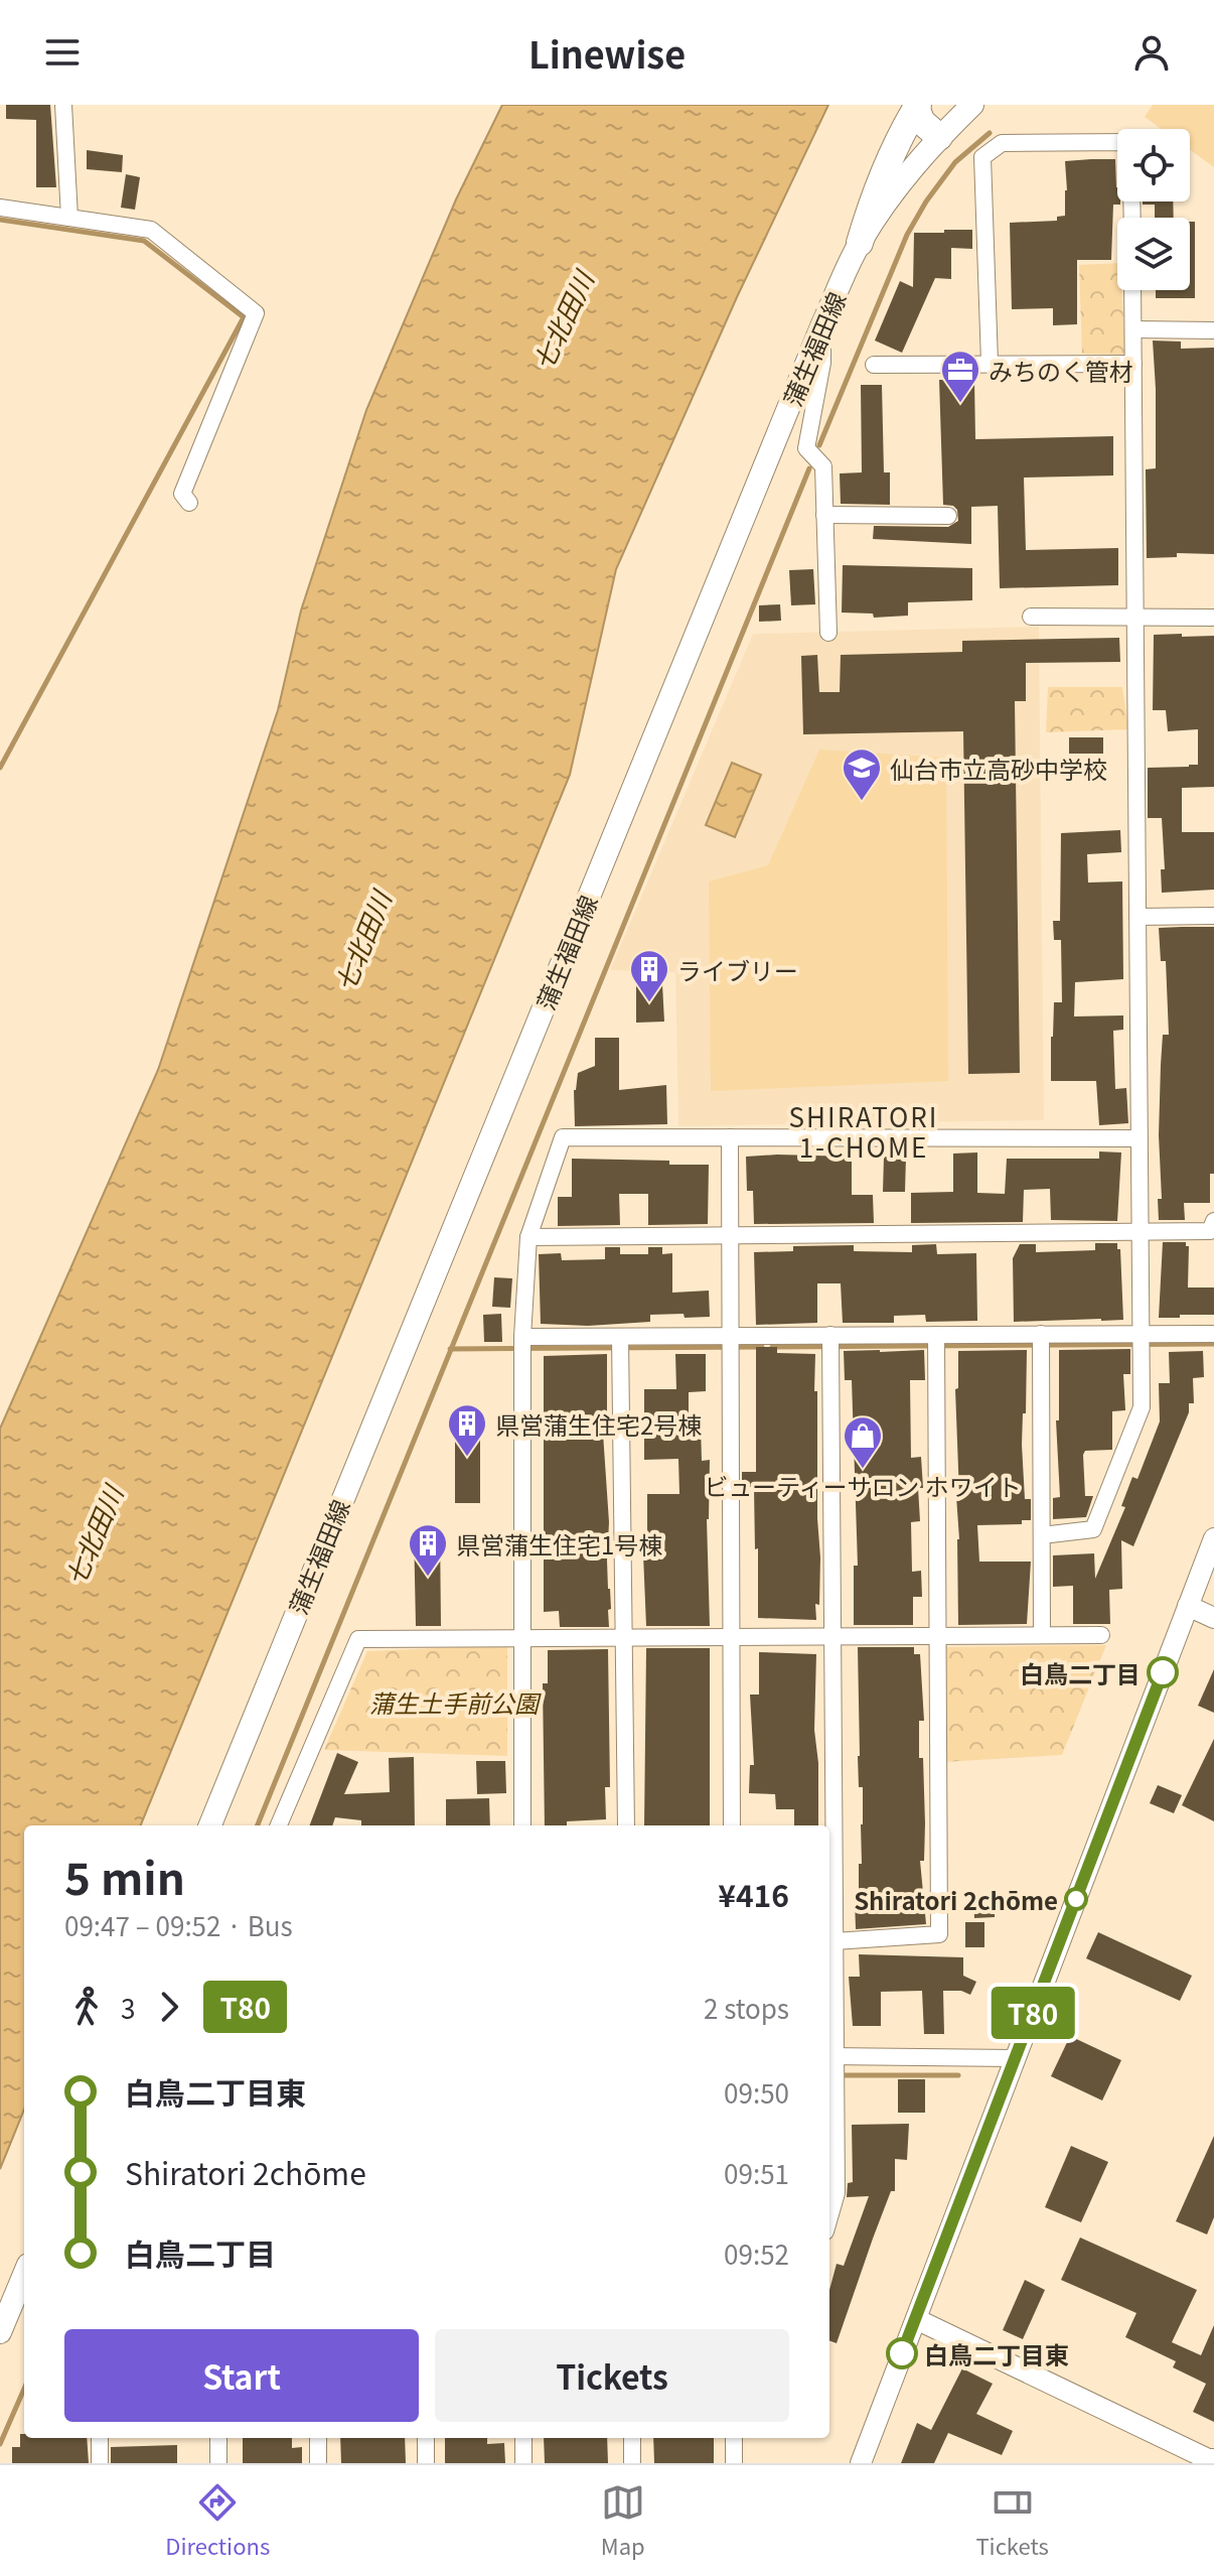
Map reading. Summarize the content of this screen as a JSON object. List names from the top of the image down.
{
  "streets": {
    "main road": ["蒲生福田線"]
  },
  "districts": ["SHIRATORI 1-CHOME"],
  "water": ["七北田川"],
  "parks": ["蒲生土手前公園"],
  "places": {
    "office": ["みちのく管材"],
    "school or university": ["仙台市立高砂中学校"],
    "building": ["ライブリー", "県営蒲生住宅2号棟", "県営蒲生住宅1号棟"],
    "shop": ["ビューティーサロン ホワイト"],
    "other": ["白鳥二丁目", "Shiratori 2chōme", "白鳥二丁目東"]
  },
  "lines": ["bus line T80"],
  "page": {
    "header": "Linewise",
    "on_map": "T80",
    "heading": ["5 min", "09:47 – 09:52 · Bus", "¥416"],
    "legs": ["3", "T80", "2 stops"],
    "list": [
      {
        "name": "白鳥二丁目東",
        "value": "09:50"
      },
      {
        "name": "Shiratori 2chōme",
        "value": "09:51"
      },
      {
        "name": "白鳥二丁目",
        "value": "09:52"
      }
    ],
    "buttons": ["Start", "Tickets"],
    "tabs": ["Directions", "Map", "Tickets"]
  }
}
